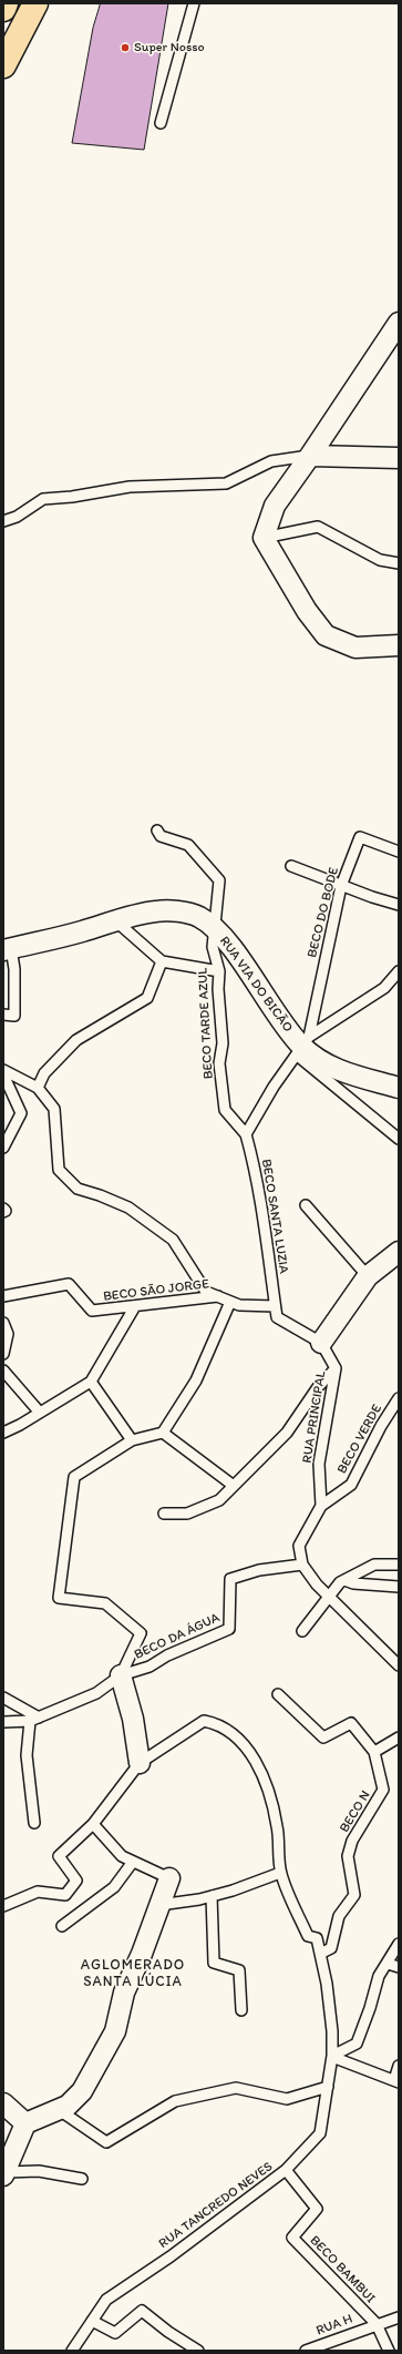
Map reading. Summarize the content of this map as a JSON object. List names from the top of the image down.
{
  "streets": {
    "street": ["RUA VIA DO BICÃO"],
    "lane": [
      "BECO DO BODE",
      "BECO TARDE AZUL",
      "BECO SANTA LUZIA",
      "BECO SÃO JORGE",
      "RUA PRINCIPAL",
      "BECO VERDE",
      "BECO DA ÁGUA",
      "BECO N",
      "RUA TANCREDO NEVES",
      "BECO BAMBUI",
      "RUA H"
    ]
  },
  "crossings": [
    ["BECO DO BODE", "RUA VIA DO BICÃO"],
    ["RUA VIA DO BICÃO", "BECO TARDE AZUL"],
    ["BECO TARDE AZUL", "BECO SANTA LUZIA"],
    ["BECO SANTA LUZIA", "RUA PRINCIPAL"],
    ["RUA PRINCIPAL", "BECO VERDE"],
    ["BECO N", "RUA TANCREDO NEVES"],
    ["RUA TANCREDO NEVES", "BECO BAMBUI"],
    ["BECO BAMBUI", "RUA H"]
  ],
  "districts": ["AGLOMERADO SANTA LÚCIA"],
  "places": ["Super Nosso"]
}
